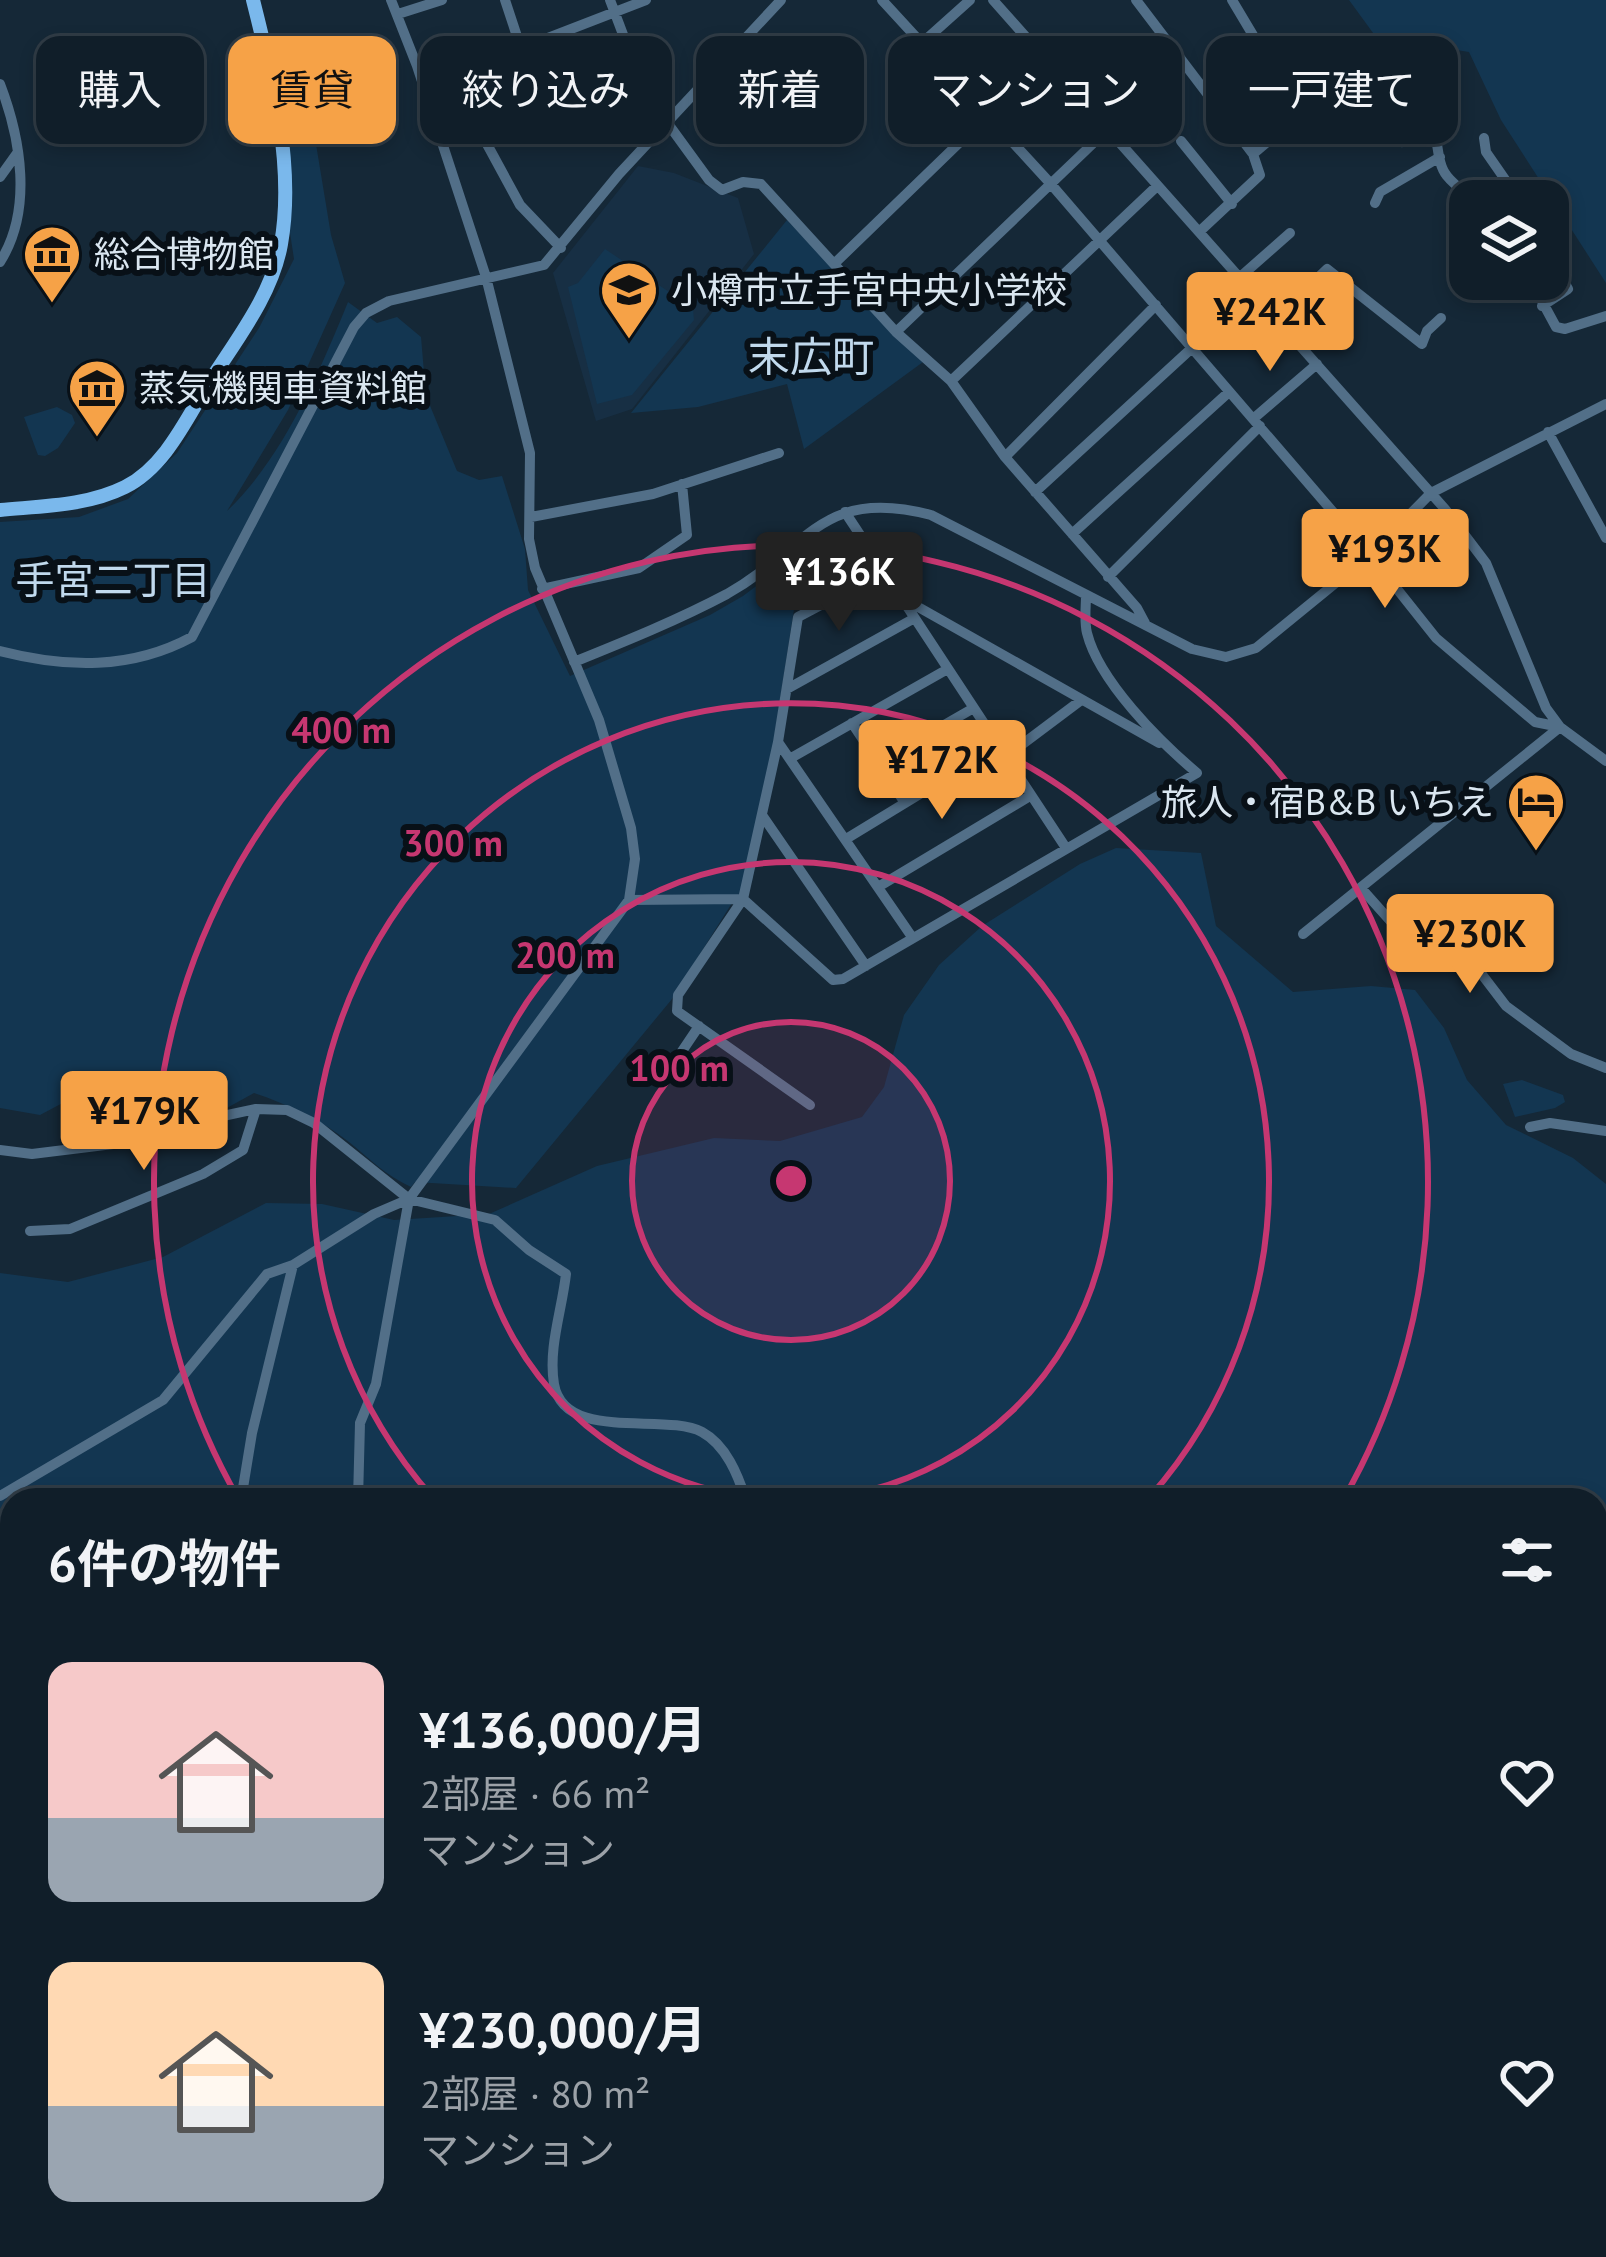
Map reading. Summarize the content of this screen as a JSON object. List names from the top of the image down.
{
  "districts": ["末広町", "手宮二丁目"],
  "places": {
    "museum": ["総合博物館", "蒸気機関車資料館"],
    "school or university": ["小樽市立手宮中央小学校"],
    "hotel": ["旅人・宿B&B いちえ"]
  },
  "page": {
    "chip": [
      "購入",
      "賃貸",
      "絞り込み",
      "新着",
      "マンション",
      "一戸建て"
    ],
    "price": [
      "¥242K",
      "¥193K",
      "¥136K",
      "¥172K",
      "¥230K",
      "¥179K"
    ],
    "heading": "6件の物件",
    "list": [
      {
        "name": "¥136,000/月",
        "note": "2部屋 · 66 m² · マンション"
      },
      {
        "name": "¥230,000/月",
        "note": "2部屋 · 80 m² · マンション"
      }
    ]
  },
  "rings": [
    "400 m",
    "300 m",
    "200 m",
    "100 m"
  ]
}
